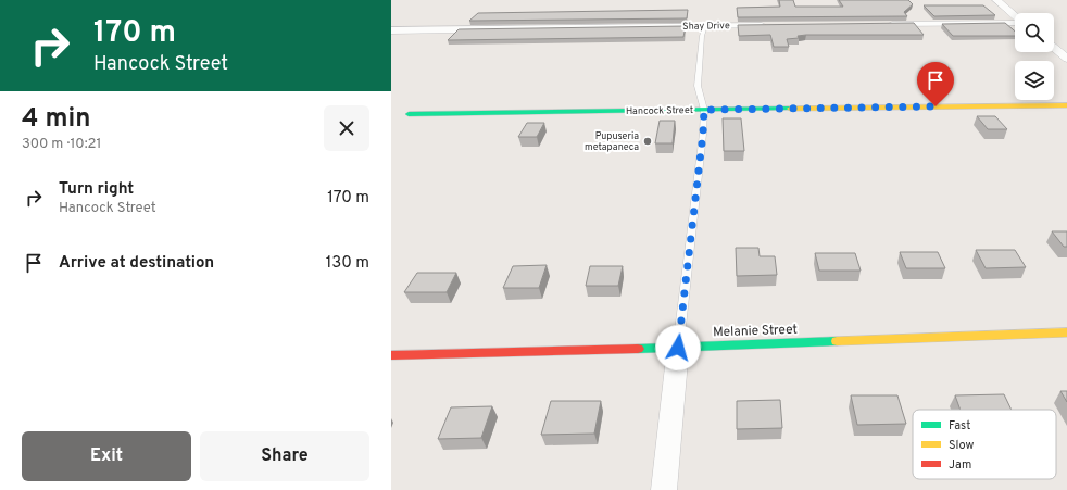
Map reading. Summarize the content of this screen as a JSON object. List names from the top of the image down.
{
  "streets": {
    "street": ["Shay Drive", "Hancock Street", "Melanie Street"]
  },
  "places": ["Pupuseria metapaneca"],
  "legend": ["Fast", "Slow", "Jam"],
  "page": {
    "turn": ["170 m", "Hancock Street"],
    "heading": ["4 min", "300 m · 10:21"],
    "list": [
      {
        "name": "Turn right",
        "note": "Hancock Street",
        "value": "170 m"
      },
      {
        "name": "Arrive at destination",
        "value": "130 m"
      }
    ],
    "buttons": ["Exit", "Share"]
  }
}
